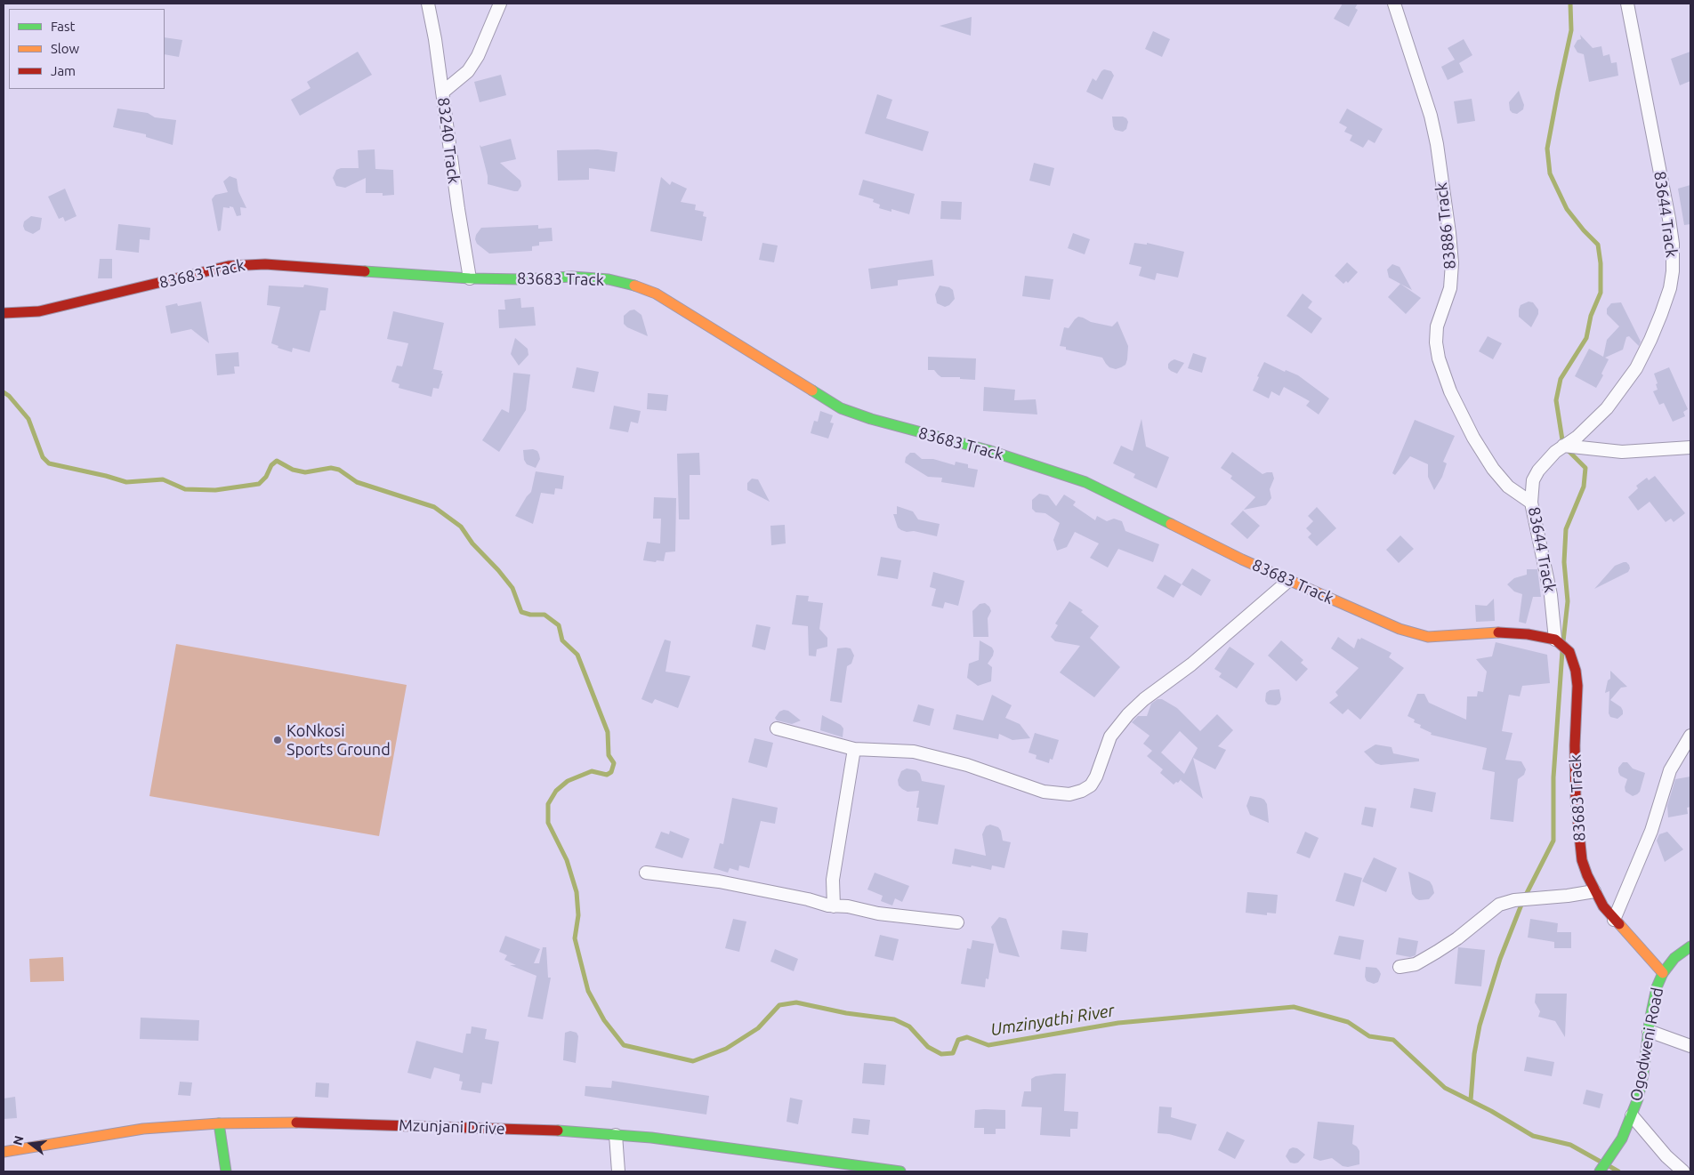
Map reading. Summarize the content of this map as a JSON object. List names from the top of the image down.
{
  "streets": {
    "street": [
      "83240 Track",
      "83644 Track",
      "83886 Track",
      "83683 Track",
      "Ogodweni Road",
      "Mzunjani Drive"
    ]
  },
  "crossings": [
    ["83240 Track", "83683 Track"],
    ["83644 Track", "83886 Track"],
    ["83644 Track", "83683 Track"],
    ["83683 Track", "Ogodweni Road"]
  ],
  "water": ["Umzinyathi River"],
  "places": ["KoNkosi Sports Ground"],
  "legend": ["Fast", "Slow", "Jam"],
  "north": "left"
}
